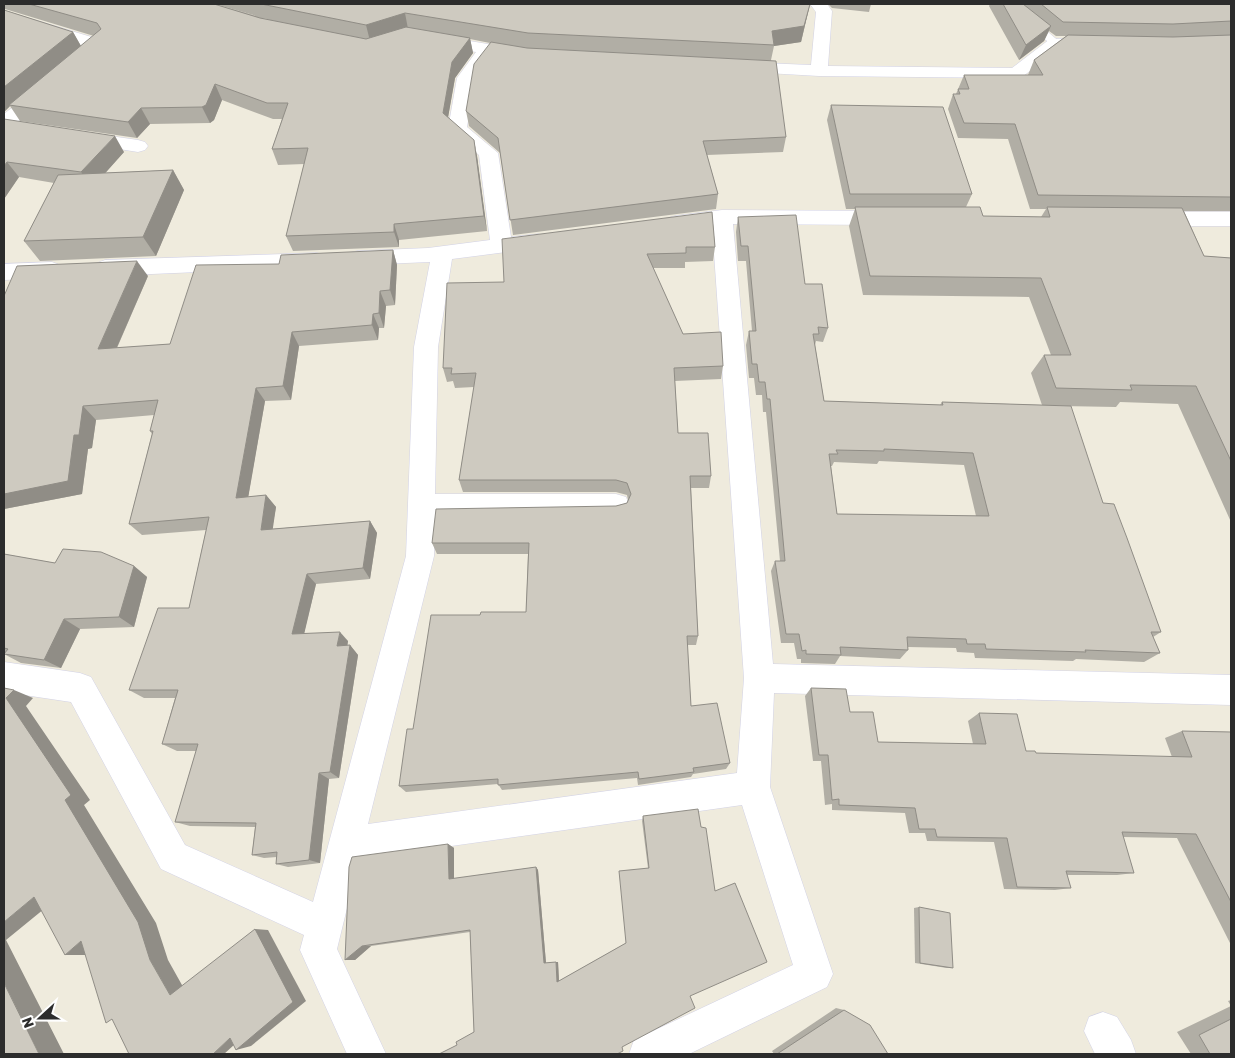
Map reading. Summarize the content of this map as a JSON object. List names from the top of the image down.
{
  "north": "left"
}
